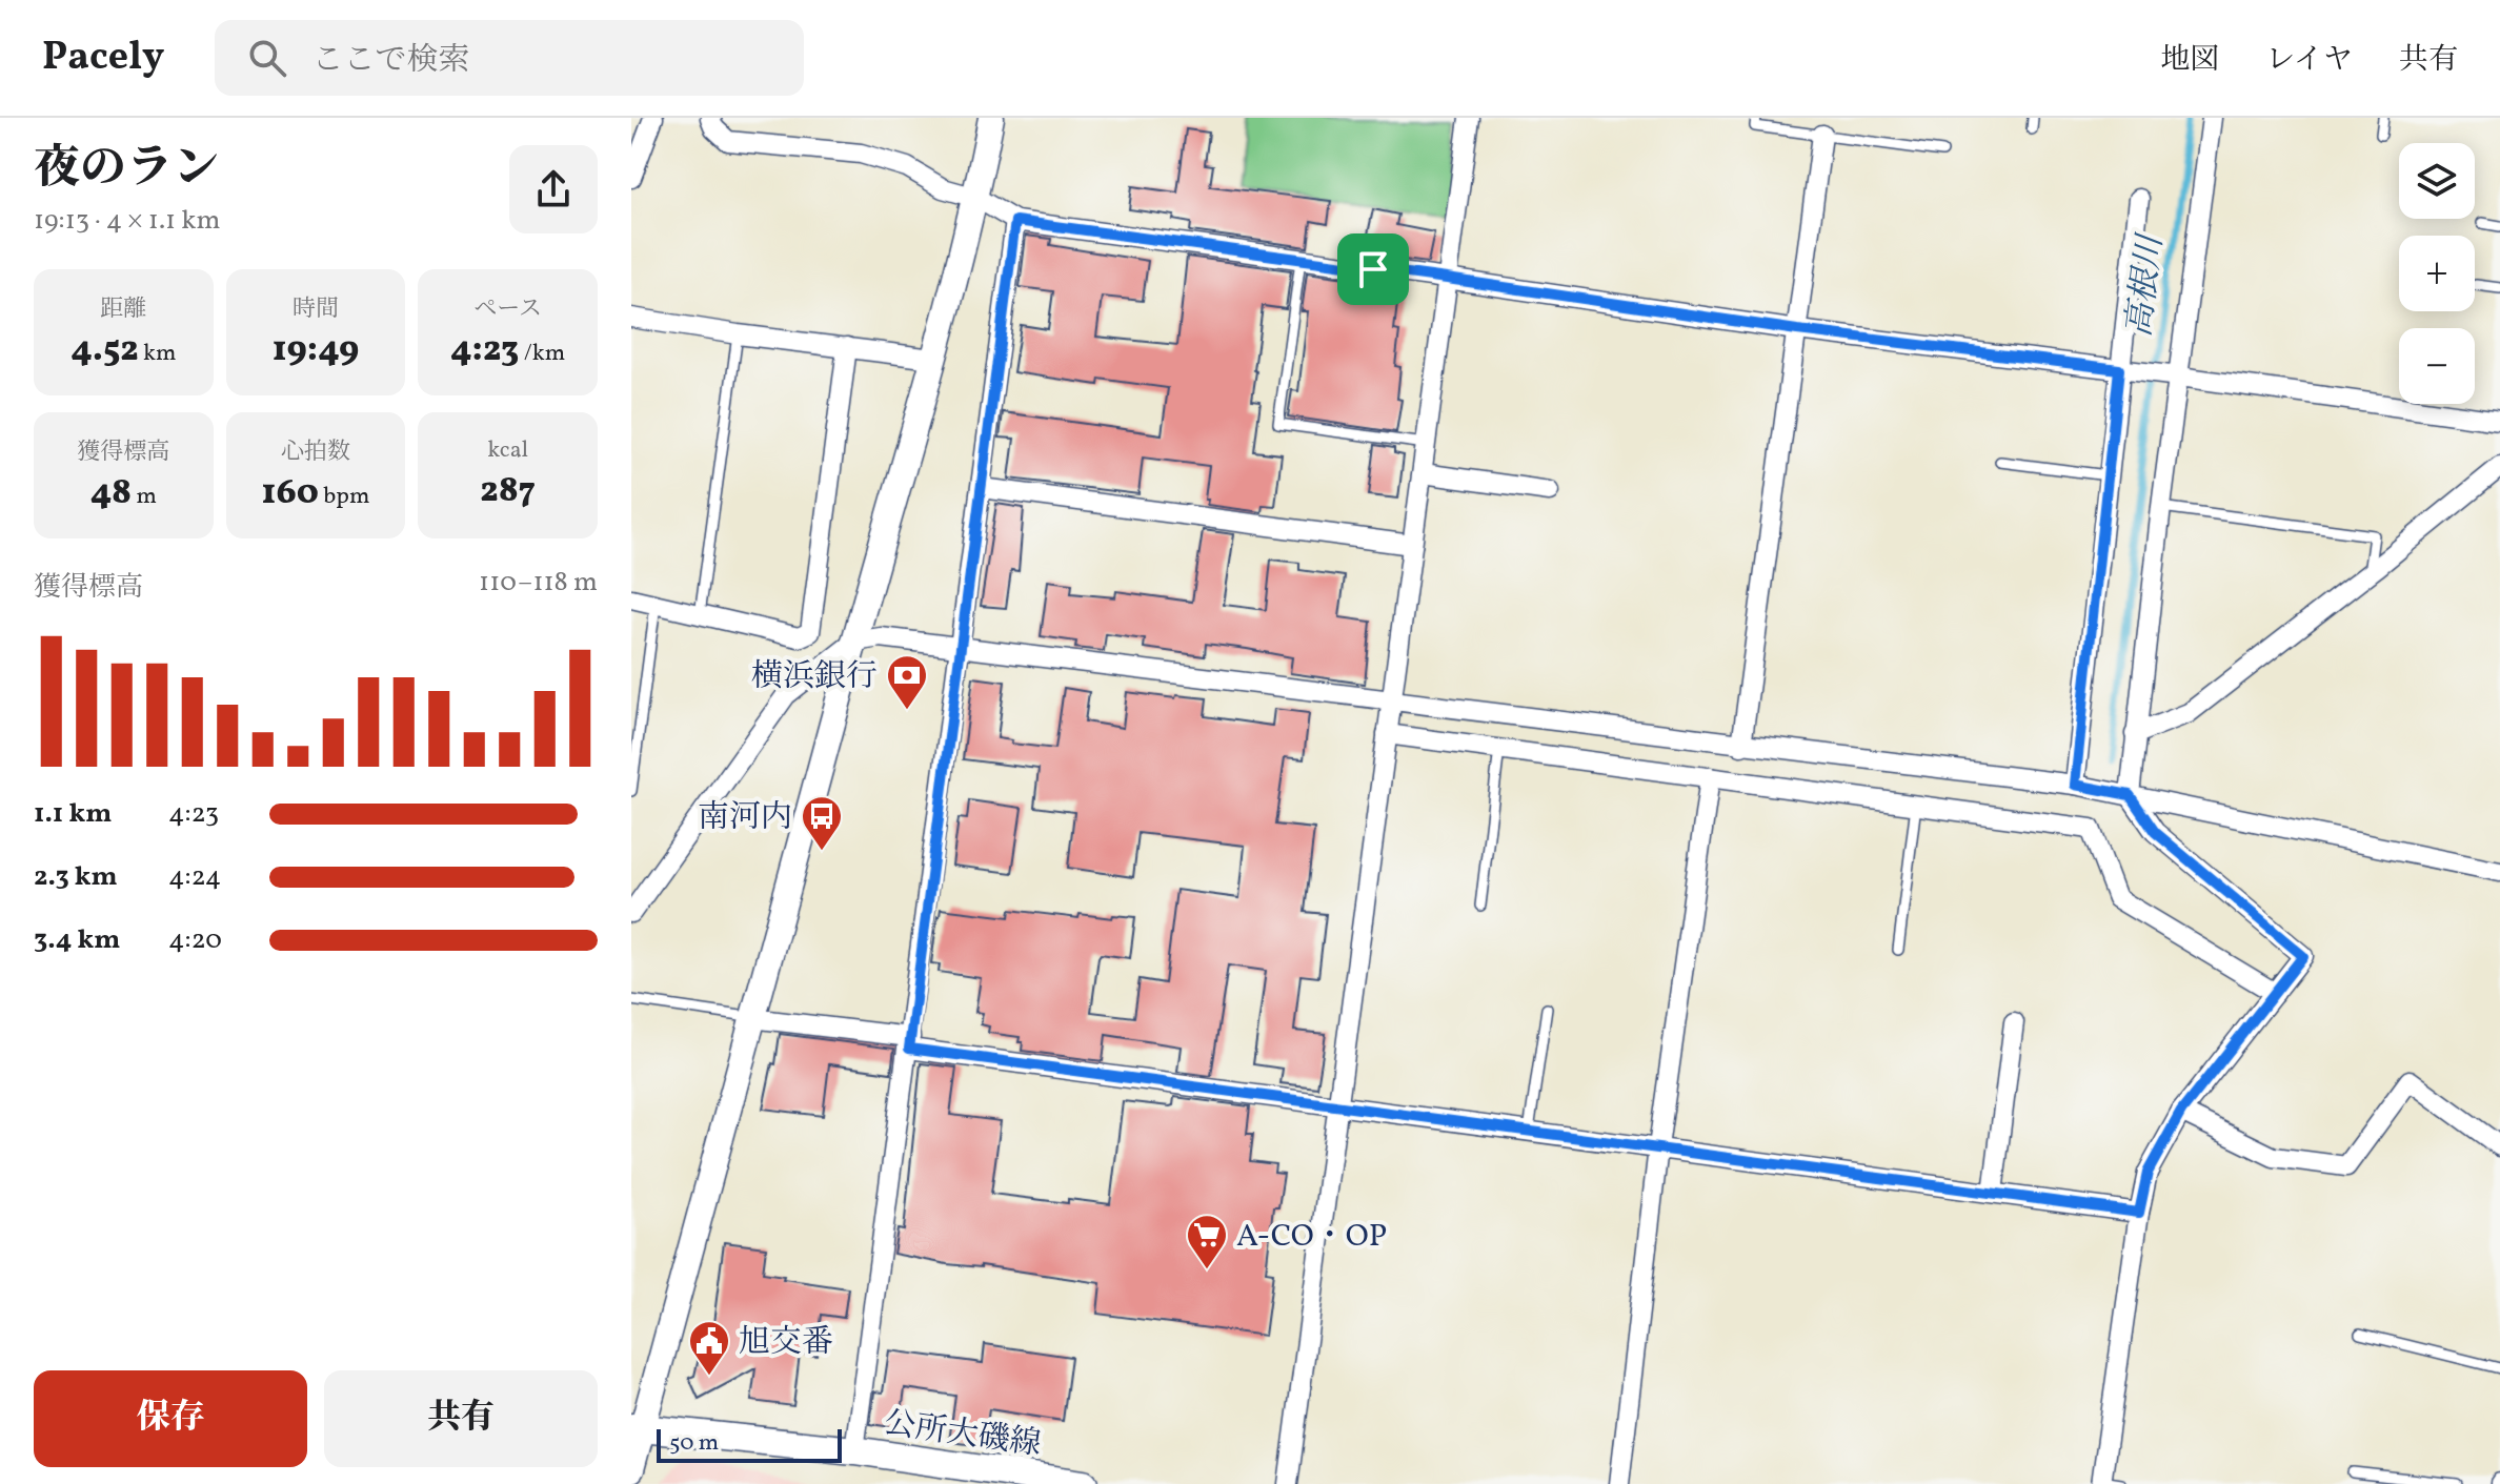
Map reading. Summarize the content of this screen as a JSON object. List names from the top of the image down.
{
  "streets": {
    "main road": ["公所大磯線"]
  },
  "water": ["高根川"],
  "places": {
    "bank": ["横浜銀行"],
    "bus stop": ["南河内"],
    "supermarket": ["A-CO・OP"],
    "public building": ["旭交番"]
  },
  "scale_bar": "50 m",
  "page": {
    "header": "Pacely",
    "search": "ここで検索",
    "nav": ["地図", "レイヤ", "共有"],
    "heading": ["夜のラン", "19:13 · 4 × 1.1 km"],
    "map_buttons": ["+", "−"],
    "stats": [
      ["距離", "4.52 km"],
      ["時間", "19:49"],
      ["ペース", "4:23 /km"],
      ["獲得標高", "48 m"],
      ["心拍数", "160 bpm"],
      ["kcal", "287"]
    ],
    "chart": ["獲得標高", "110–118 m"],
    "list": [
      {
        "name": "1.1 km",
        "note": "4:23"
      },
      {
        "name": "2.3 km",
        "note": "4:24"
      },
      {
        "name": "3.4 km",
        "note": "4:20"
      }
    ],
    "buttons": ["保存", "共有"],
    "scale": "50 m"
  }
}
